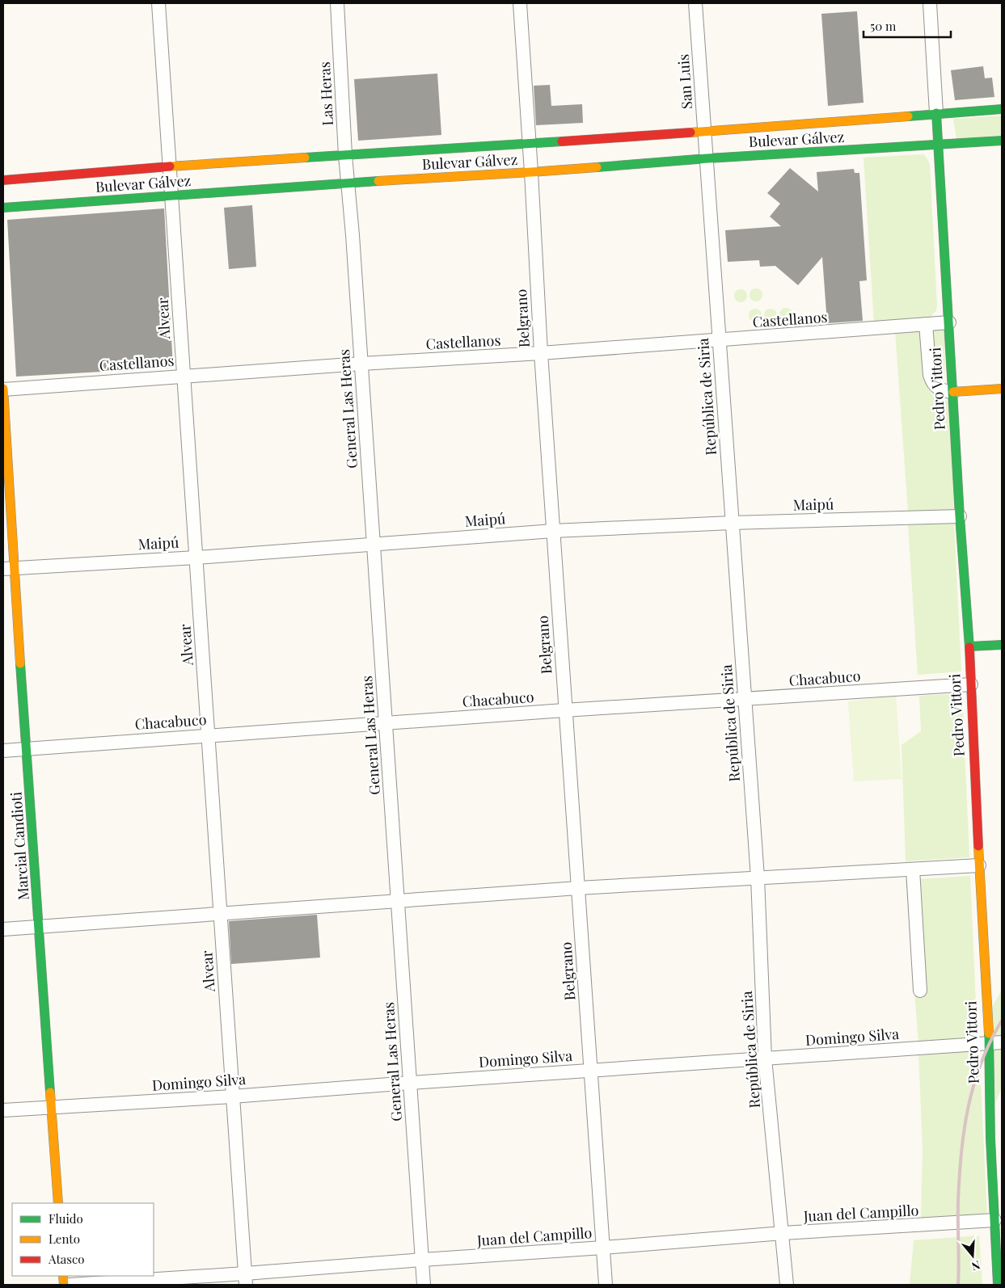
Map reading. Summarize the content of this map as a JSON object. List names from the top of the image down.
{
  "streets": {
    "main road": ["Bulevar Gálvez", "Pedro Vittori", "Marcial Candioti"],
    "street": [
      "San Luis",
      "Las Heras",
      "Alvear",
      "Belgrano",
      "Castellanos",
      "República de Siria",
      "General Las Heras",
      "Maipú",
      "Chacabuco",
      "Domingo Silva",
      "Juan del Campillo"
    ]
  },
  "crossings": [
    ["San Luis", "Bulevar Gálvez"],
    ["San Luis", "República de Siria"],
    ["Las Heras", "Bulevar Gálvez"],
    ["Las Heras", "General Las Heras"],
    ["Bulevar Gálvez", "Alvear"],
    ["Bulevar Gálvez", "Belgrano"],
    ["Bulevar Gálvez", "Pedro Vittori"],
    ["Bulevar Gálvez", "República de Siria"],
    ["Bulevar Gálvez", "General Las Heras"],
    ["Alvear", "Castellanos"],
    ["Alvear", "Maipú"],
    ["Alvear", "Chacabuco"],
    ["Alvear", "Domingo Silva"],
    ["Alvear", "Juan del Campillo"],
    ["Belgrano", "Castellanos"],
    ["Belgrano", "Maipú"],
    ["Belgrano", "Chacabuco"],
    ["Belgrano", "Domingo Silva"],
    ["Belgrano", "Juan del Campillo"],
    ["Castellanos", "Pedro Vittori"],
    ["Castellanos", "República de Siria"],
    ["Castellanos", "General Las Heras"],
    ["Castellanos", "Marcial Candioti"],
    ["Pedro Vittori", "Maipú"],
    ["Pedro Vittori", "Chacabuco"],
    ["Pedro Vittori", "Domingo Silva"],
    ["Pedro Vittori", "Juan del Campillo"],
    ["República de Siria", "Maipú"],
    ["República de Siria", "Chacabuco"],
    ["República de Siria", "Domingo Silva"],
    ["República de Siria", "Juan del Campillo"],
    ["General Las Heras", "Maipú"],
    ["General Las Heras", "Chacabuco"],
    ["General Las Heras", "Domingo Silva"],
    ["General Las Heras", "Juan del Campillo"],
    ["Maipú", "Marcial Candioti"],
    ["Chacabuco", "Marcial Candioti"],
    ["Marcial Candioti", "Domingo Silva"]
  ],
  "legend": ["Fluido", "Lento", "Atasco"],
  "scale_bar": "50 m",
  "north": "bottom"
}
